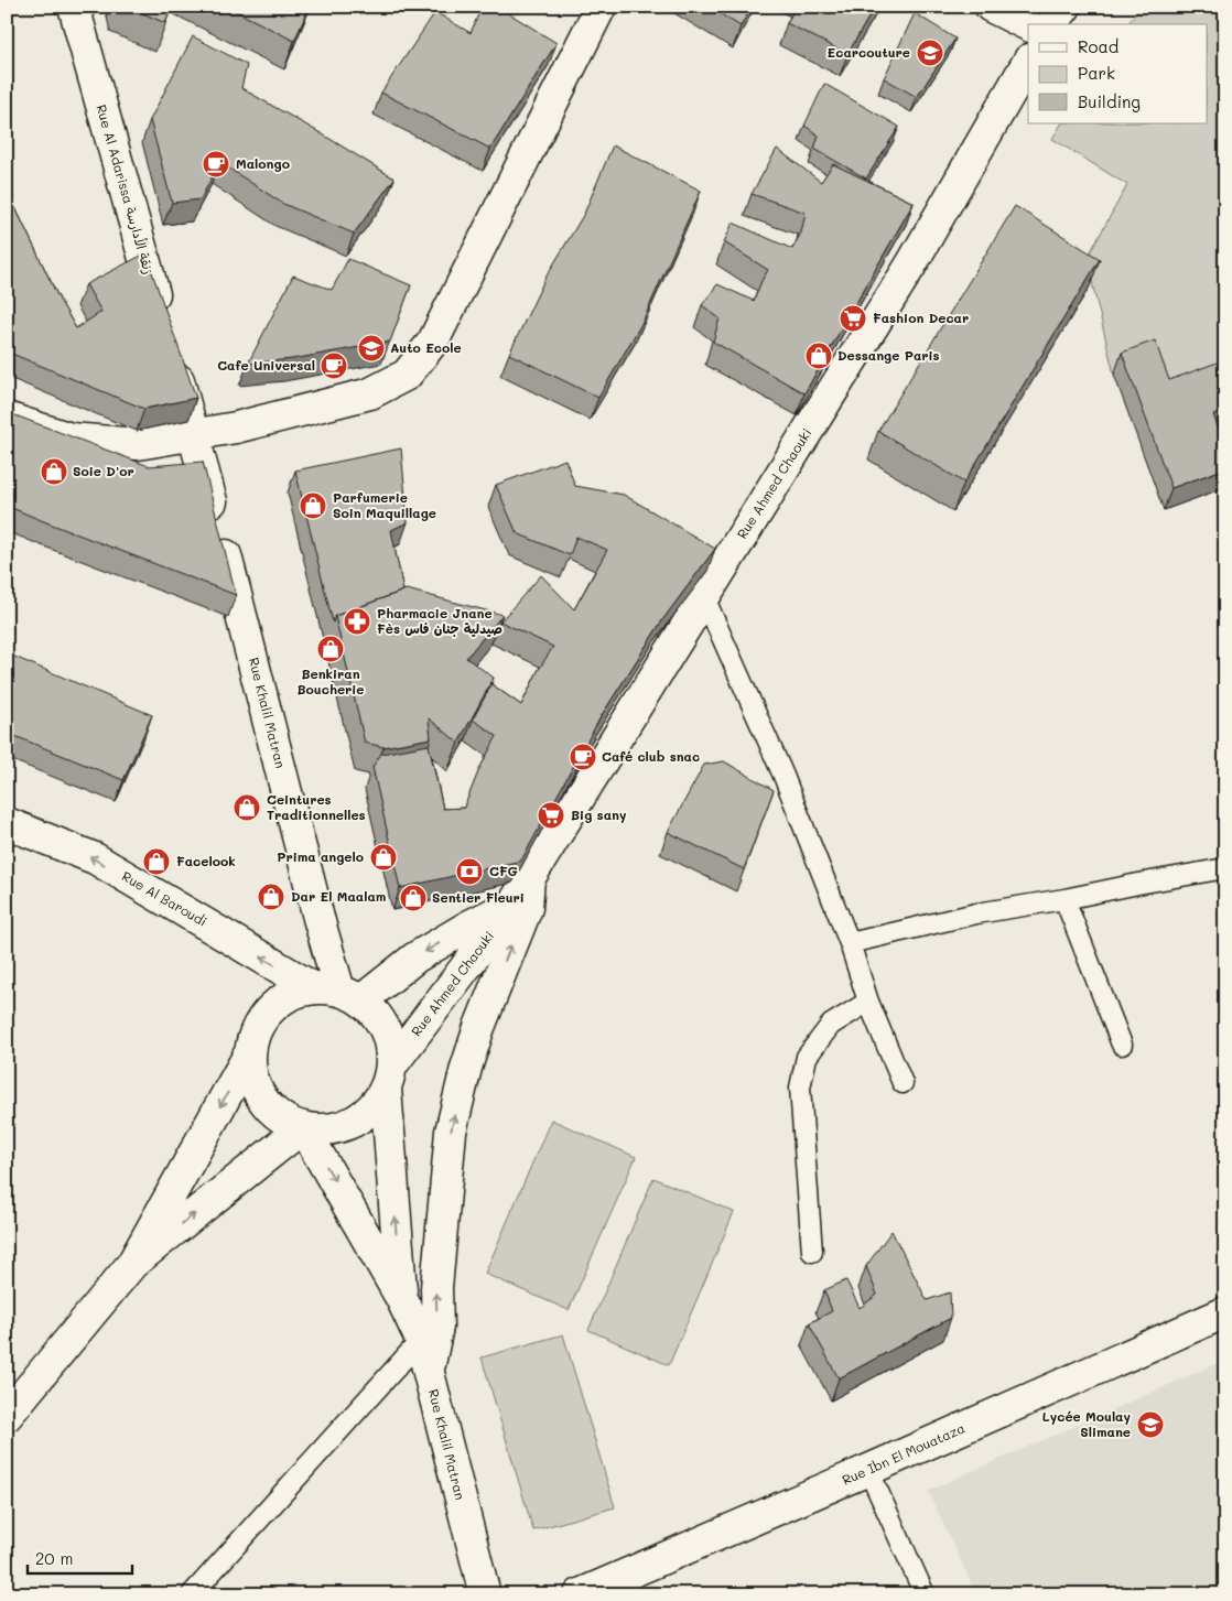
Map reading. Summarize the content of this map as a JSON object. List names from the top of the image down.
{
  "streets": {
    "street": [
      "Rue Al Adarissa زنقة الأدارسة",
      "Rue Ahmed Chaouki",
      "Rue Khalil Matran",
      "Rue Al Baroudi",
      "Rue Ibn El Mouataza"
    ]
  },
  "crossings": [
    ["Rue Ahmed Chaouki", "Rue Khalil Matran"],
    ["Rue Ahmed Chaouki", "Rue Al Baroudi"],
    ["Rue Khalil Matran", "Rue Al Baroudi"]
  ],
  "one_way": ["Rue Al Baroudi"],
  "places": {
    "school or university": ["Ecarcouture", "Auto Ecole", "Lycée Moulay Slimane"],
    "cafe": ["Malongo", "Cafe Universal", "Café club snac"],
    "supermarket": ["Fashion Decar", "Big sany"],
    "shop": [
      "Dessange Paris",
      "Soie D'or",
      "Parfumerie Soin Maquillage",
      "Benkiran Boucherie",
      "Ceintures Traditionnelles",
      "Prima angelo",
      "Facelook",
      "Dar El Maalam",
      "Sentier Fleuri"
    ],
    "pharmacy": ["Pharmacie Jnane Fès صيدلية جنان فاس"],
    "bank": ["CFG"]
  },
  "legend": ["Road", "Park", "Building"],
  "scale_bar": "20 m"
}
